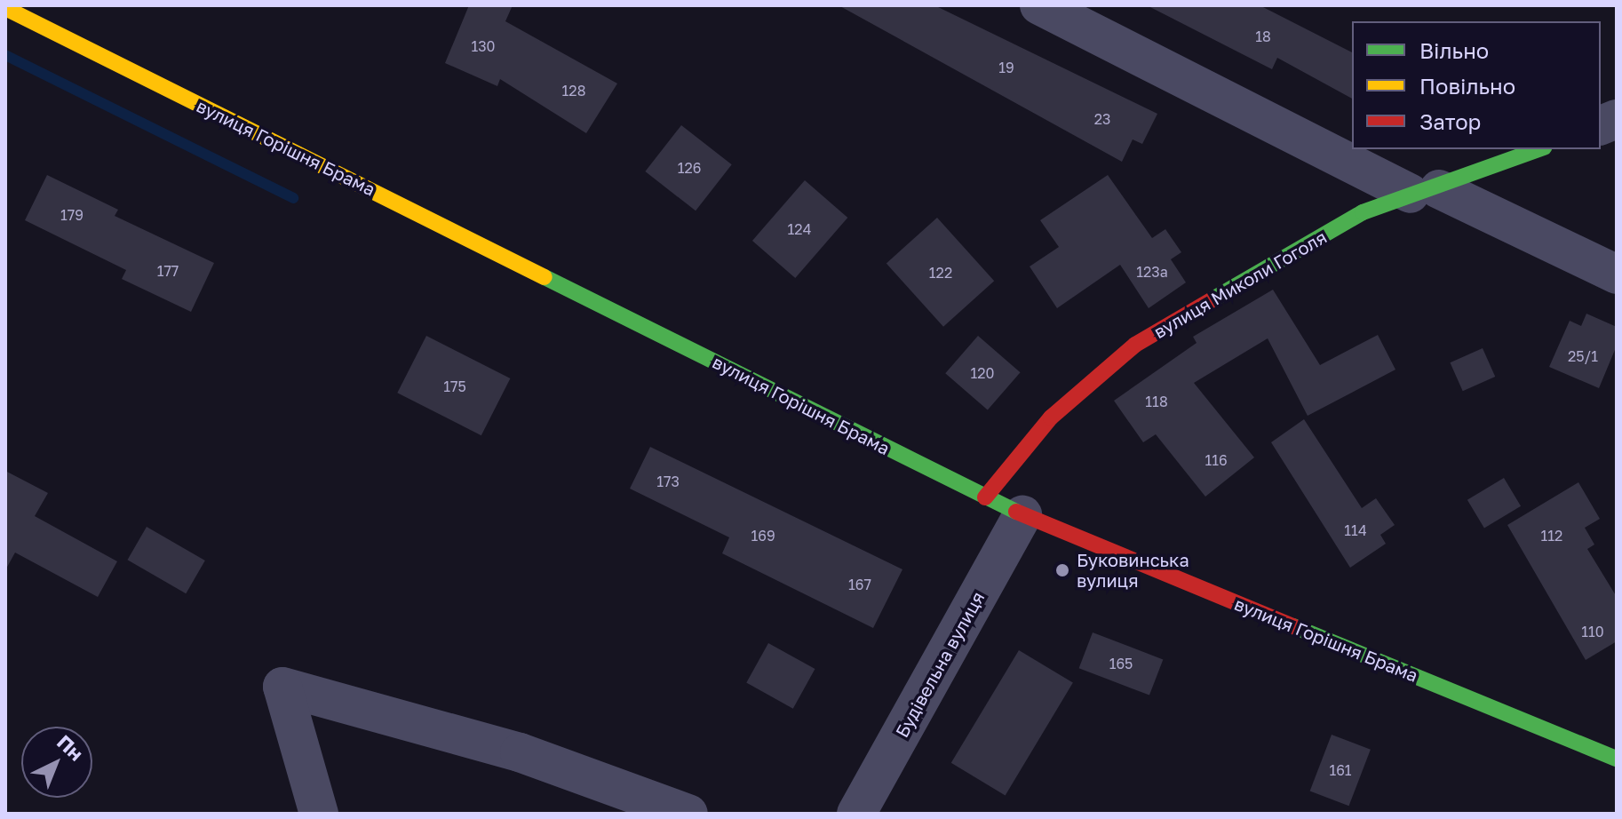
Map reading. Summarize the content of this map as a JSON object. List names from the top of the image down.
{
  "streets": {
    "street": ["вулиця Горішня Брама", "вулиця Миколи Гоголя", "Будівельна вулиця"]
  },
  "crossings": [
    ["вулиця Горішня Брама", "вулиця Миколи Гоголя"],
    ["вулиця Горішня Брама", "Будівельна вулиця"]
  ],
  "places": ["Буковинська вулиця"],
  "house_numbers": [
    "18",
    "130",
    "19",
    "128",
    "23",
    "126",
    "179",
    "124",
    "177",
    "123а",
    "122",
    "25/1",
    "120",
    "175",
    "118",
    "116",
    "173",
    "114",
    "169",
    "112",
    "167",
    "110",
    "165",
    "161"
  ],
  "legend": ["Вільно", "Повільно", "Затор"],
  "north": "top right"
}
